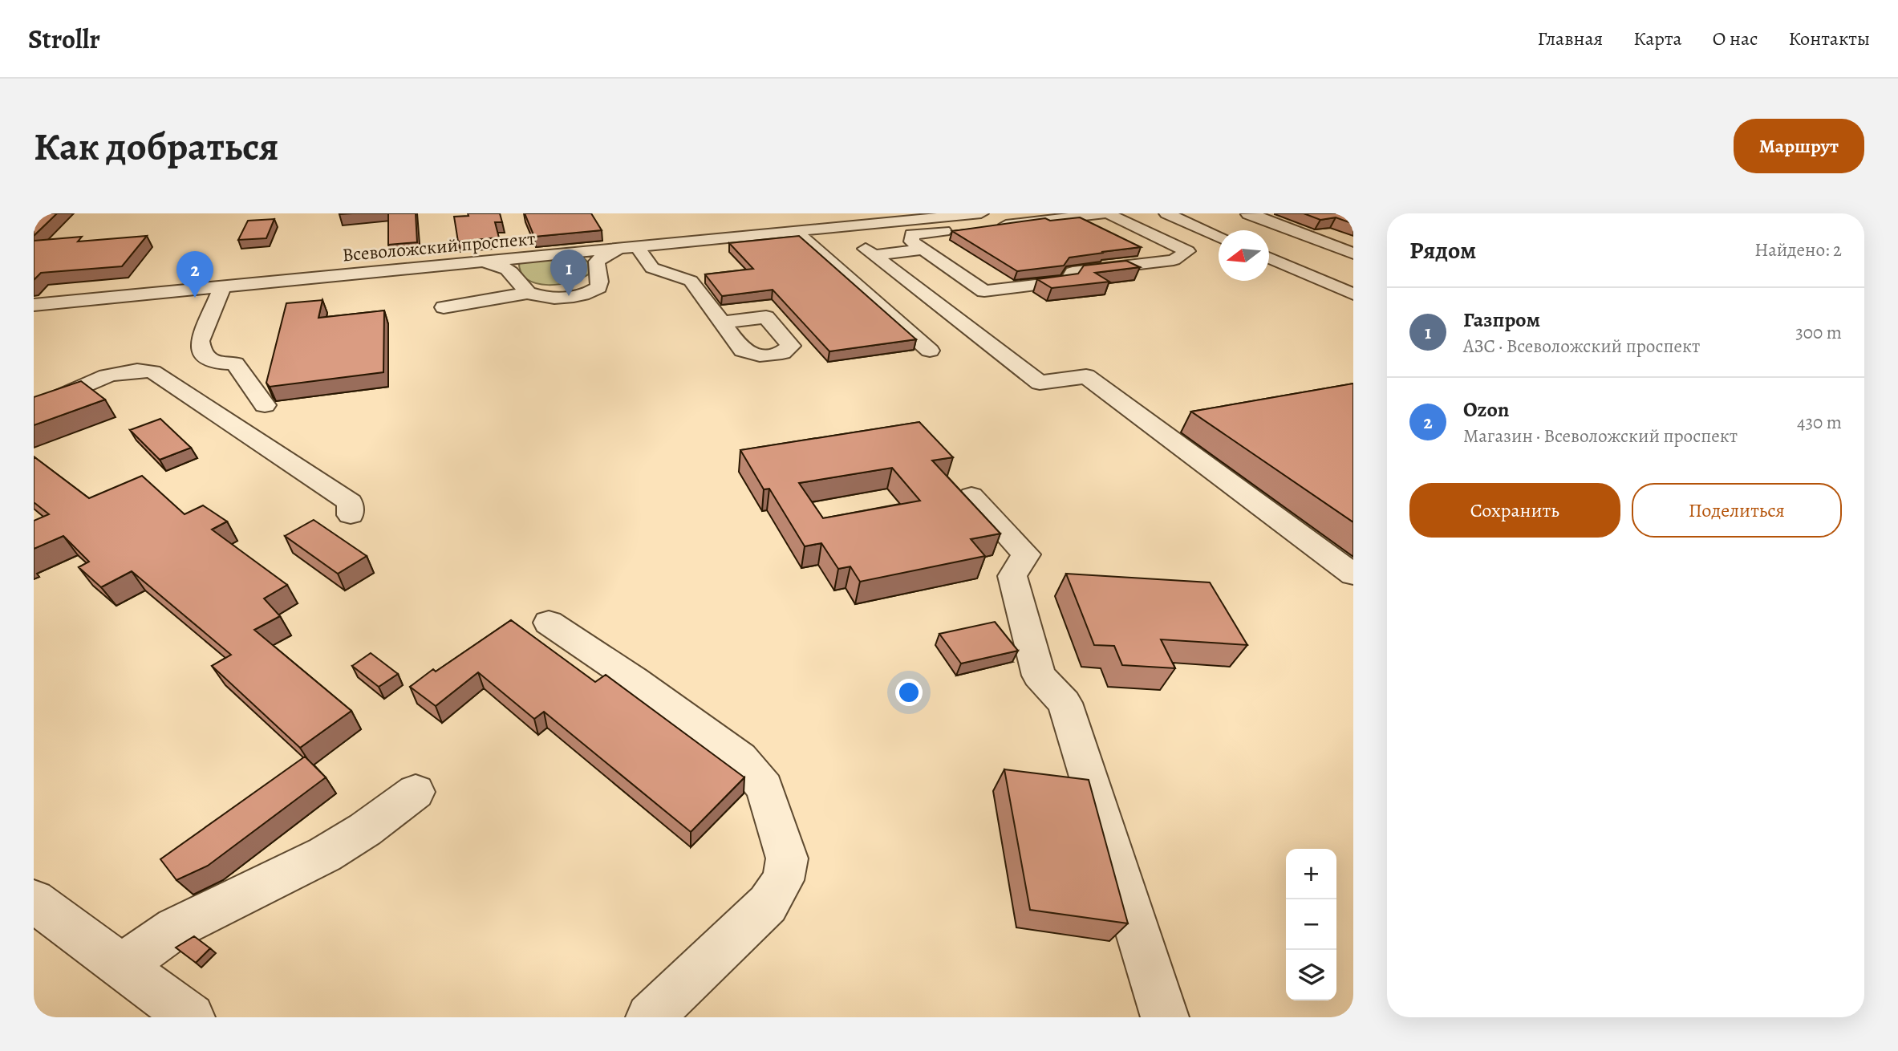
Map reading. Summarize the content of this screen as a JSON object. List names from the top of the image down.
{
  "streets": {
    "street": ["Всеволожский проспект"]
  },
  "north": "left",
  "page": {
    "header": "Strollr",
    "nav": [
      "Главная",
      "Карта",
      "О нас",
      "Контакты"
    ],
    "buttons": [
      "Маршрут",
      ["Сохранить", "Поделиться"]
    ],
    "title": "Как добраться",
    "heading": ["Рядом", "Найдено: 2"],
    "pins": ["1", "2"],
    "list": [
      {
        "mark": "1",
        "name": "Газпром",
        "note": "АЗС · Всеволожский проспект",
        "value": "300 m"
      },
      {
        "mark": "2",
        "name": "Ozon",
        "note": "Магазин · Всеволожский проспект",
        "value": "430 m"
      }
    ],
    "map_buttons": ["+", "−"]
  }
}
